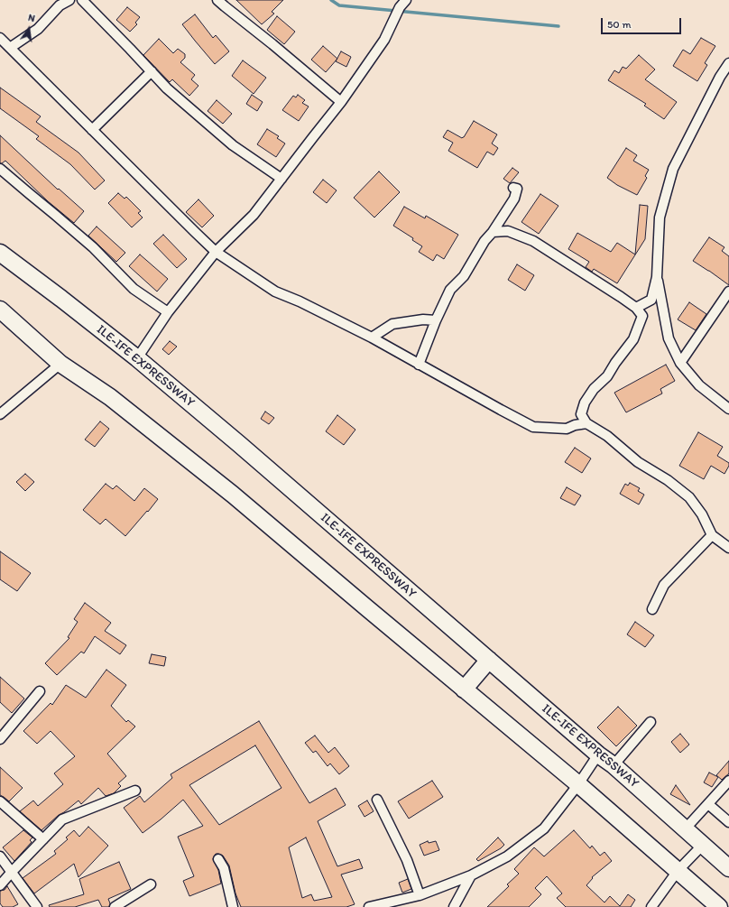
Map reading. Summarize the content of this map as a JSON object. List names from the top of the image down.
{
  "streets": {
    "highway": ["ILE-IFE EXPRESSWAY"]
  },
  "scale_bar": "50 m",
  "north": "top"
}
